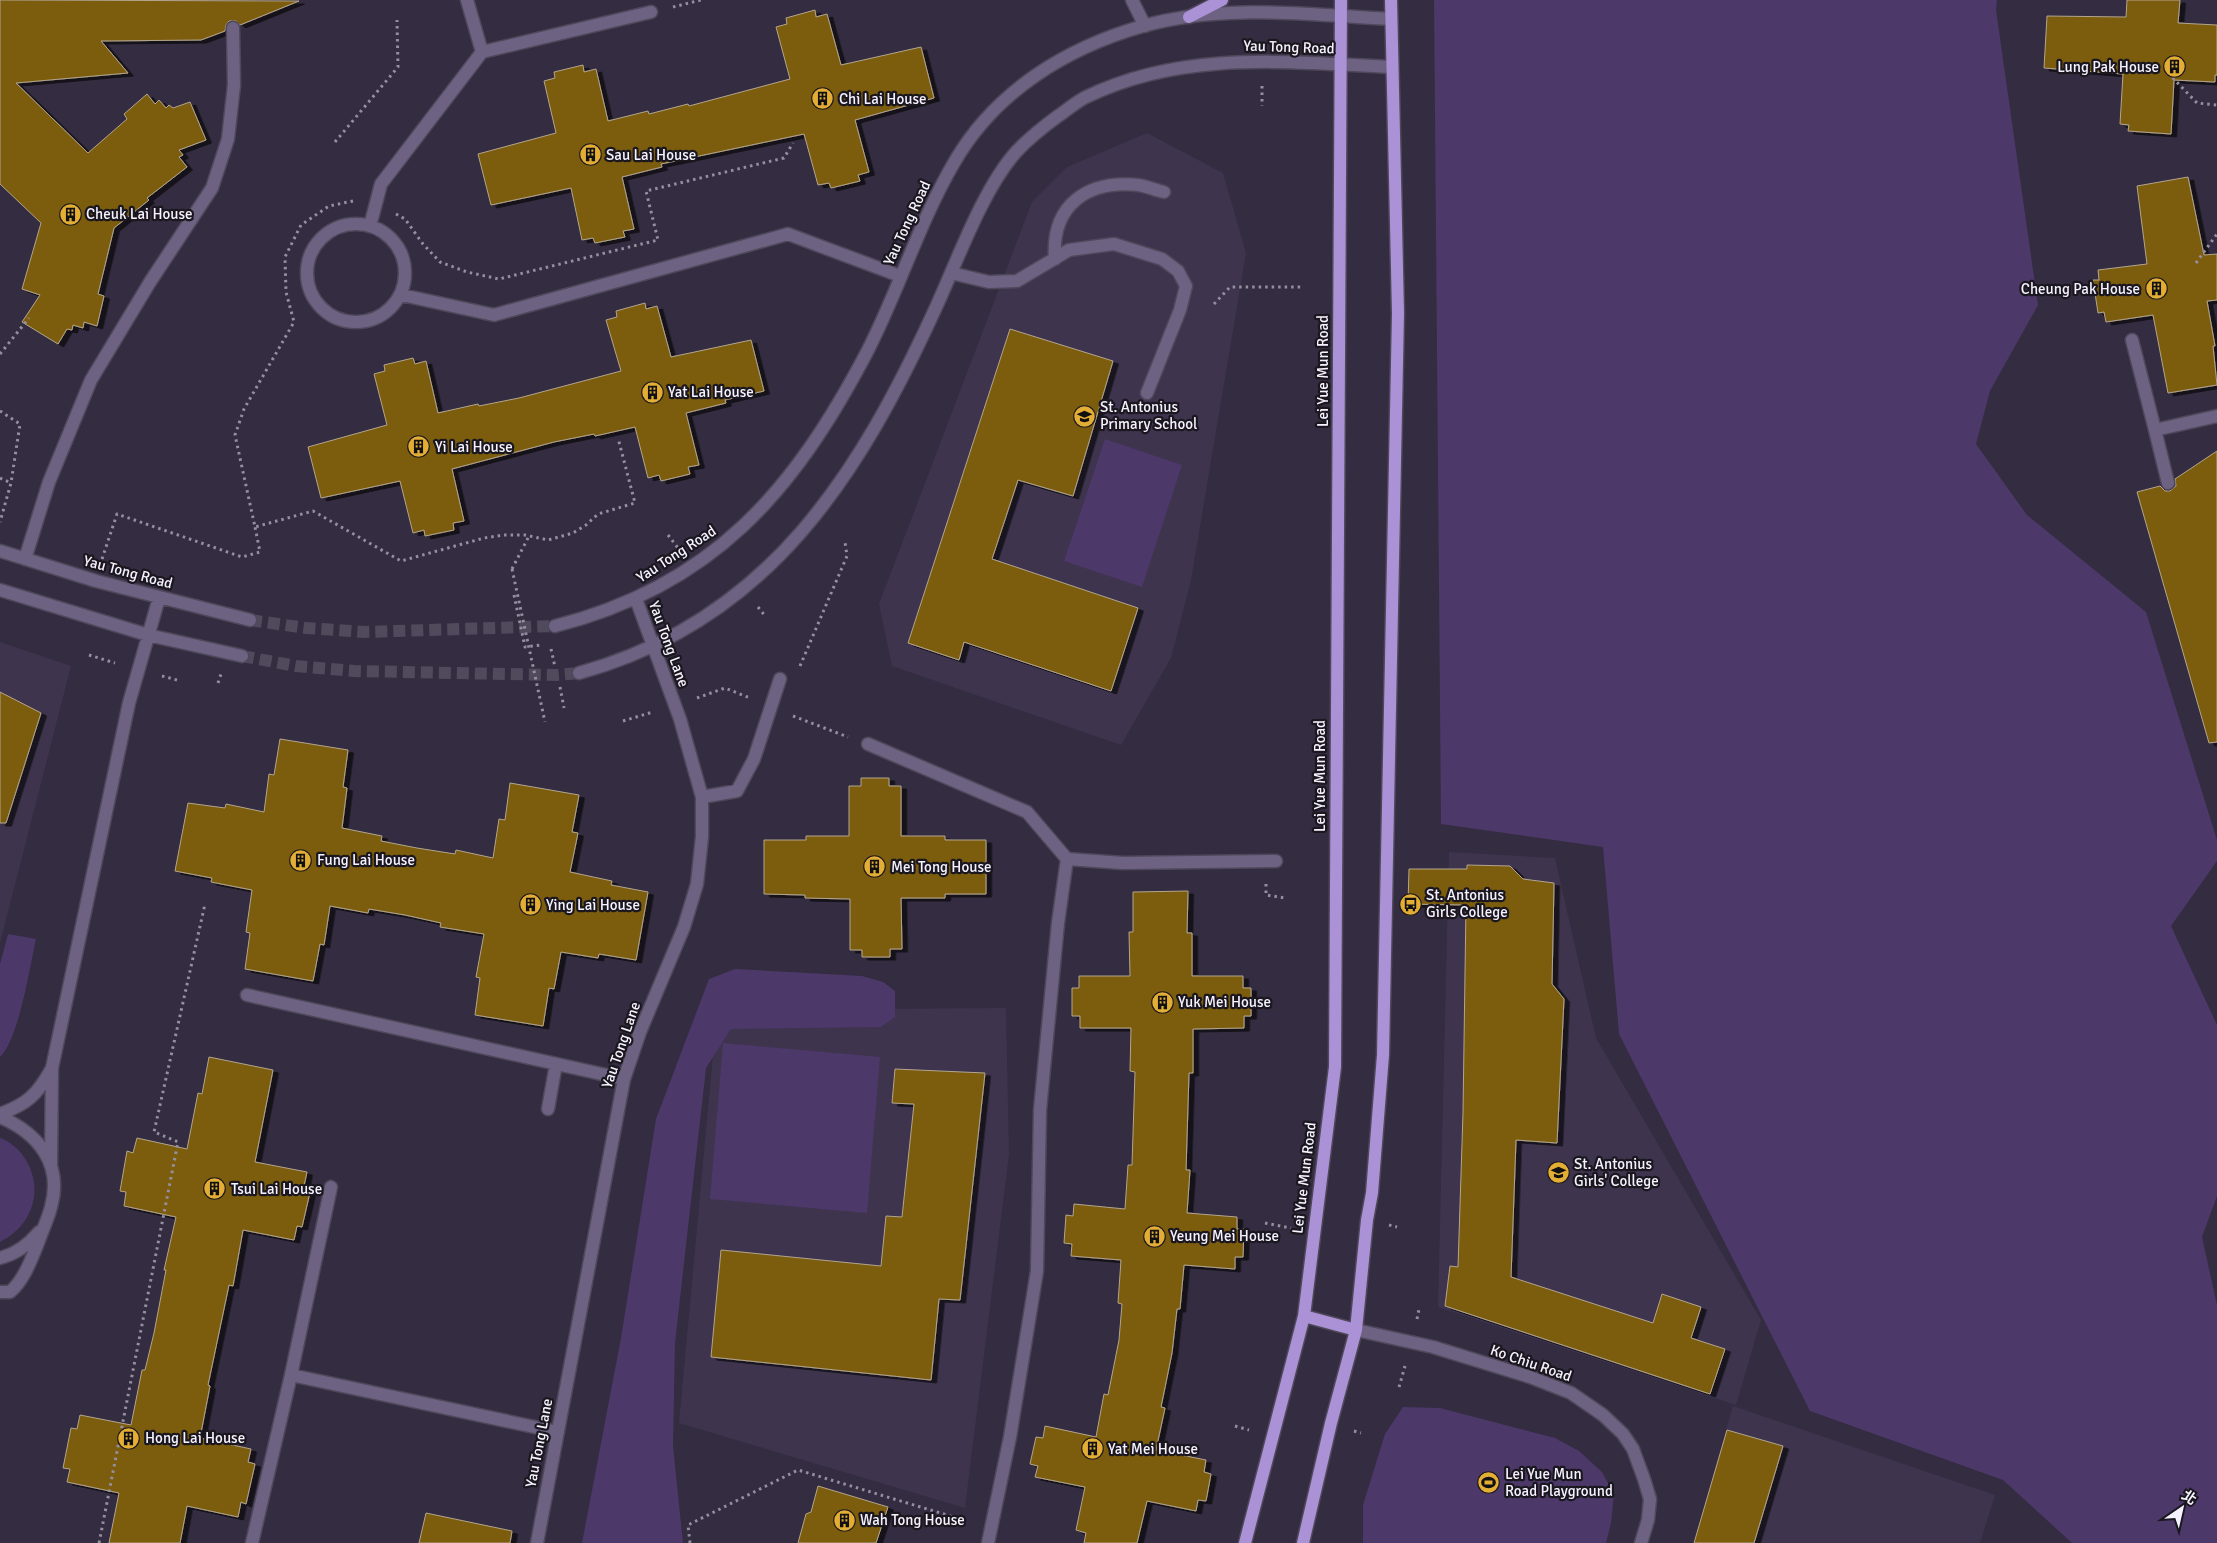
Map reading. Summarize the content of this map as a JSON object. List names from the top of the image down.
{
  "streets": {
    "main road": ["Lei Yue Mun Road", "Ko Chiu Road"],
    "street": ["Yau Tong Road", "Yau Tong Lane"]
  },
  "crossings": [
    ["Yau Tong Road", "Lei Yue Mun Road"],
    ["Yau Tong Road", "Yau Tong Lane"],
    ["Lei Yue Mun Road", "Ko Chiu Road"]
  ],
  "places": {
    "building": [
      "Lung Pak House",
      "Chi Lai House",
      "Sau Lai House",
      "Cheuk Lai House",
      "Cheung Pak House",
      "Yat Lai House",
      "Yi Lai House",
      "Fung Lai House",
      "Mei Tong House",
      "Ying Lai House",
      "Yuk Mei House",
      "Tsui Lai House",
      "Yeung Mei House",
      "Hong Lai House",
      "Yat Mei House",
      "Wah Tong House"
    ],
    "school or university": ["St. Antonius Primary School", "St. Antonius Girls' College"],
    "bus stop": ["St. Antonius Girls College"],
    "sports": ["Lei Yue Mun Road Playground"]
  },
  "north": "top right"
}
